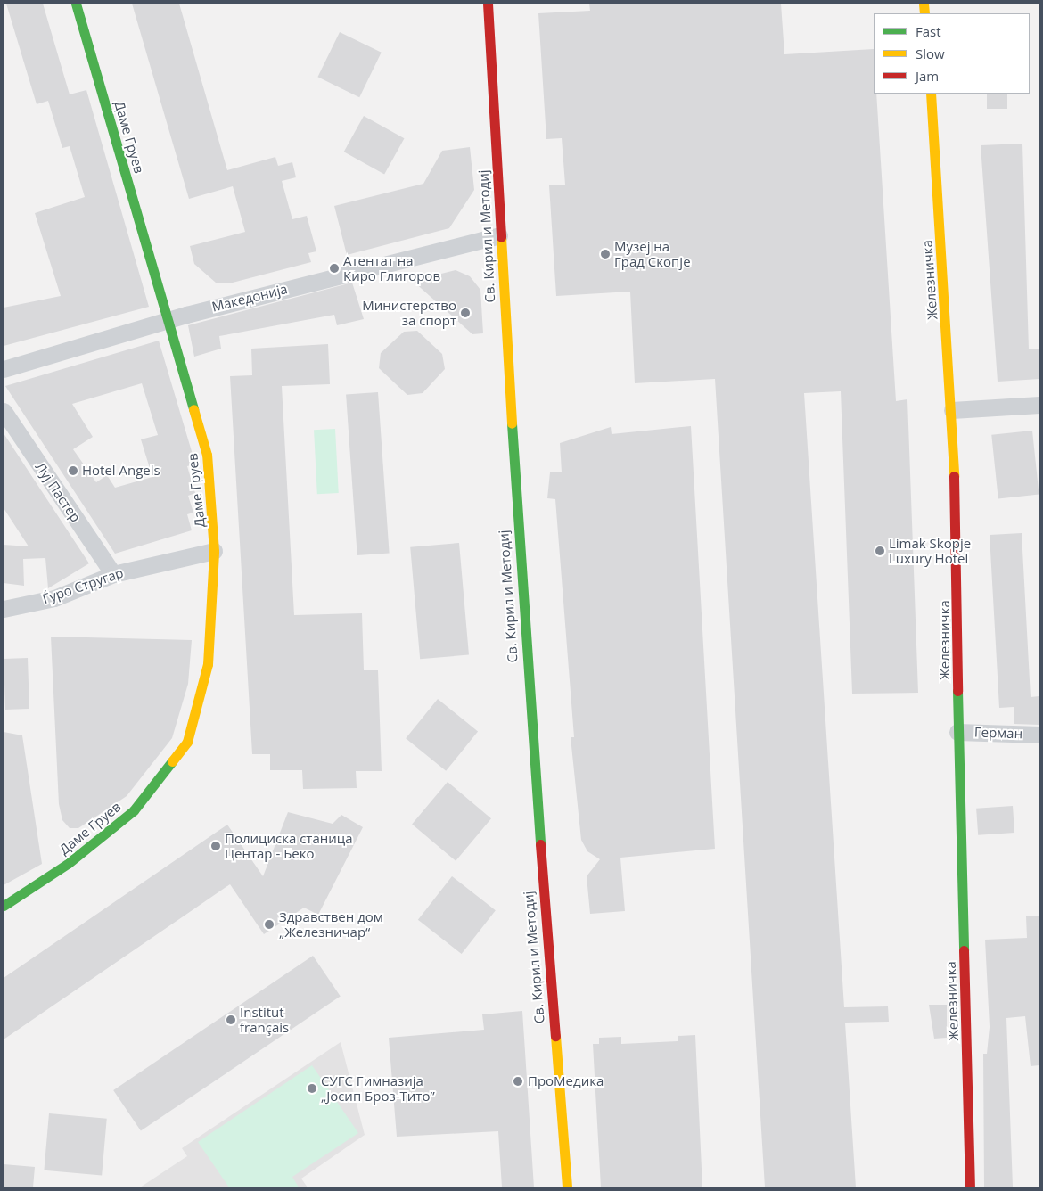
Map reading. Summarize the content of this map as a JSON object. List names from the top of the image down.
{
  "streets": {
    "street": [
      "Даме Груев",
      "Св. Кирил и Методиј",
      "Железничка",
      "Македонија",
      "Луј Пастер",
      "Ѓуро Стругар",
      "Герман"
    ]
  },
  "crossings": [
    ["Даме Груев", "Македонија"],
    ["Даме Груев", "Ѓуро Стругар"],
    ["Св. Кирил и Методиј", "Македонија"],
    ["Железничка", "Герман"],
    ["Луј Пастер", "Ѓуро Стругар"]
  ],
  "places": [
    "Музеј на Град Скопје",
    "Атентат на Киро Глигоров",
    "Министерство за спорт",
    "Hotel Angels",
    "Limak Skopje Luxury Hotel",
    "Полициска станица Центар - Беко",
    "Здравствен дом „Железничар“",
    "Institut français",
    "ПроМедика",
    "СУГС Гимназија „Јосип Броз-Тито”"
  ],
  "legend": ["Fast", "Slow", "Jam"]
}
